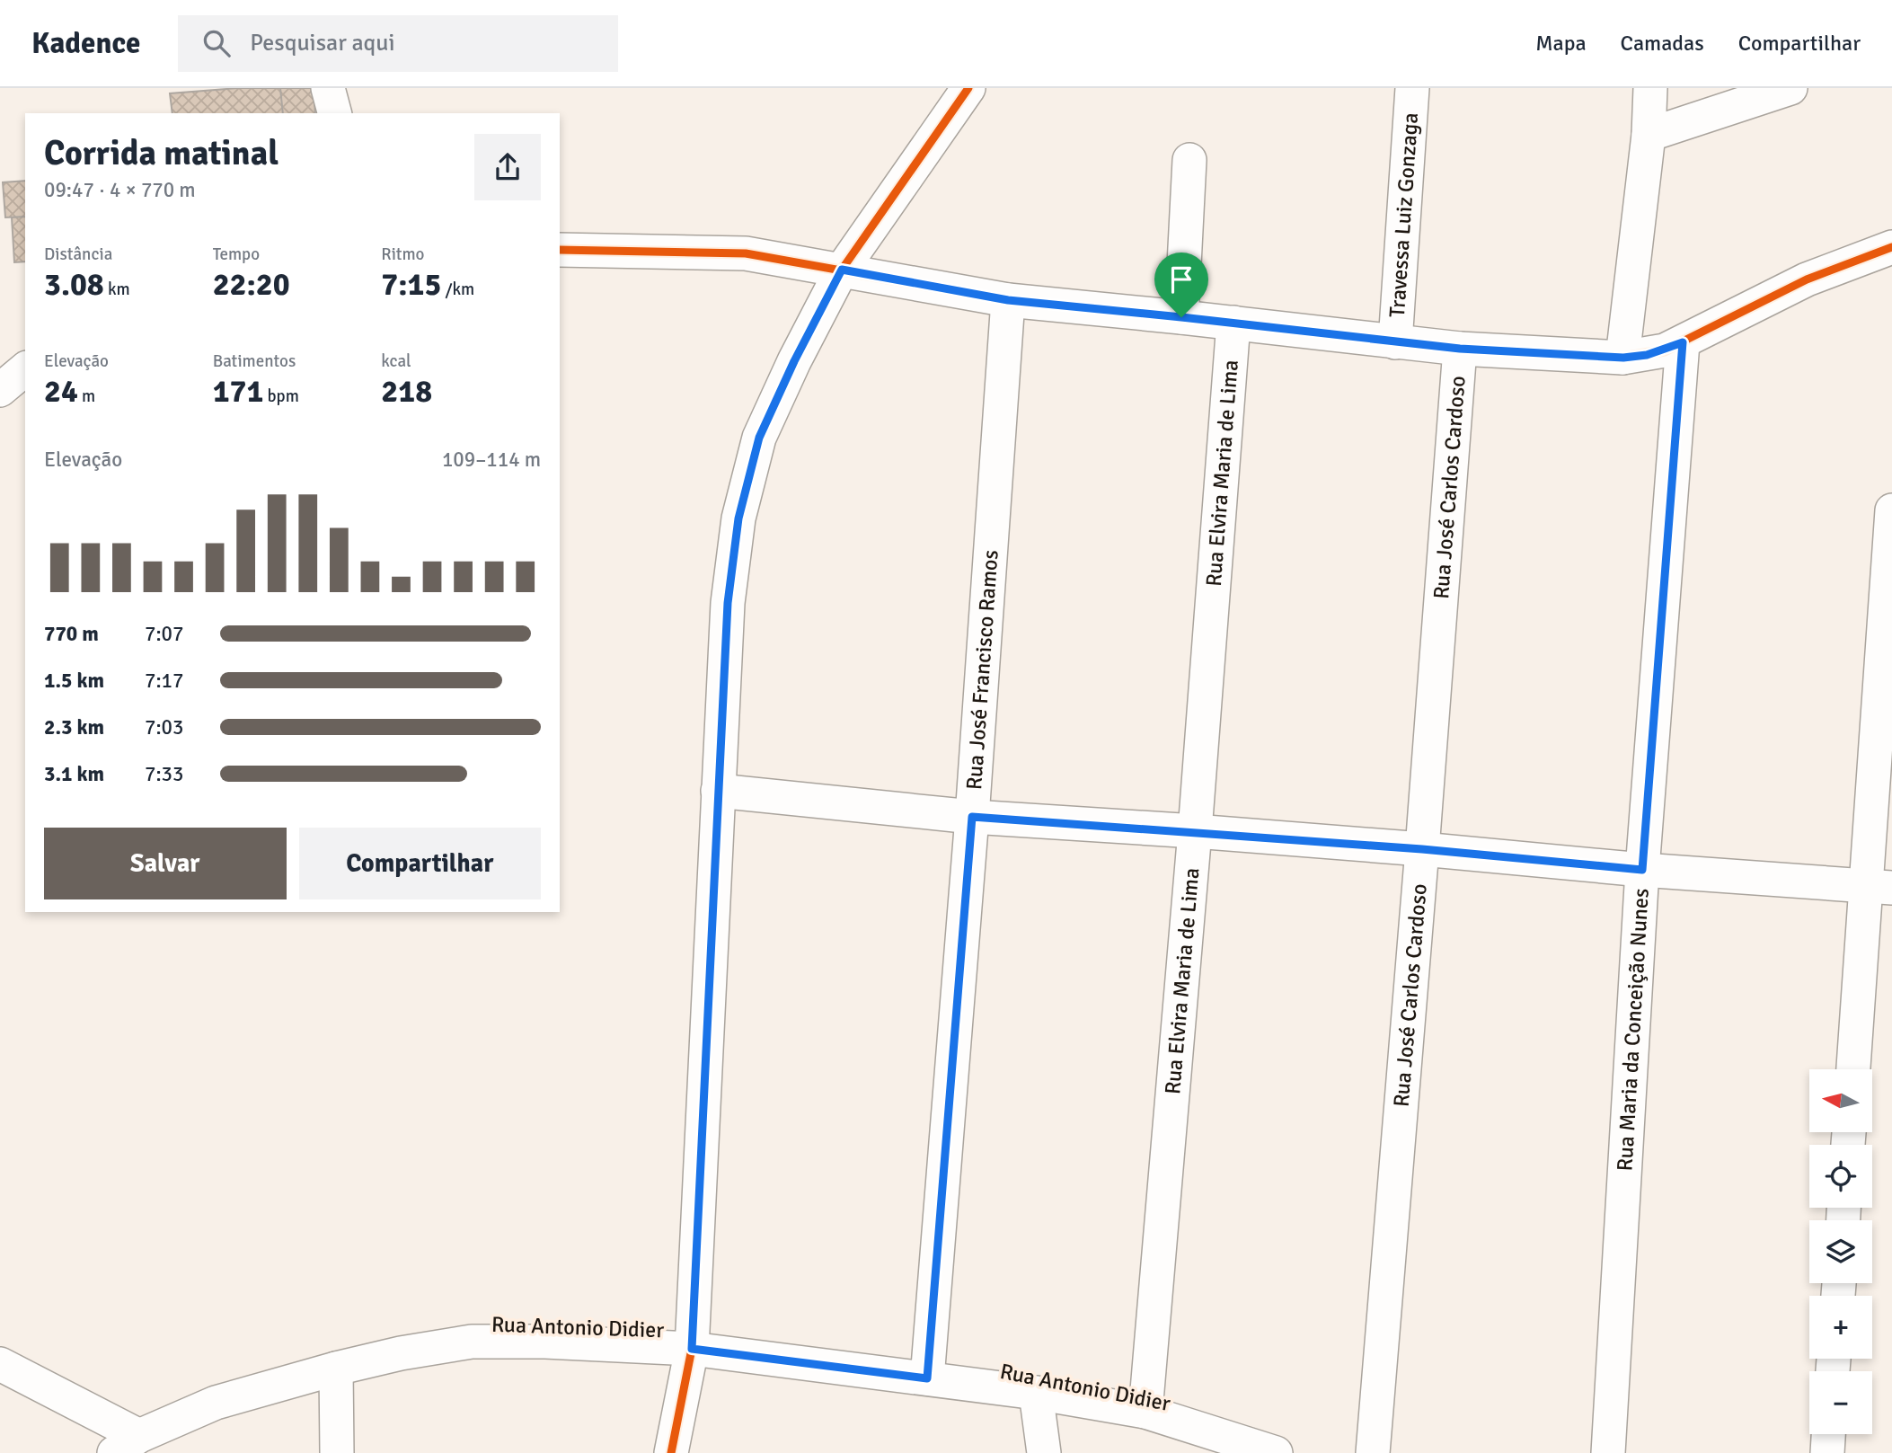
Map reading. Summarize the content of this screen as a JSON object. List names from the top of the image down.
{
  "streets": {
    "street": [
      "Travessa Luiz Gonzaga",
      "Rua Elvira Maria de Lima",
      "Rua José Carlos Cardoso",
      "Rua José Francisco Ramos",
      "Rua Maria da Conceição Nunes",
      "Rua Antonio Didier"
    ]
  },
  "crossings": [
    ["Rua Elvira Maria de Lima", "Rua Antonio Didier"],
    ["Rua José Francisco Ramos", "Rua Antonio Didier"]
  ],
  "north": "left",
  "page": {
    "header": "Kadence",
    "search": "Pesquisar aqui",
    "nav": ["Mapa", "Camadas", "Compartilhar"],
    "heading": ["Corrida matinal", "09:47 · 4 × 770 m"],
    "stats": [
      ["Distância", "3.08 km"],
      ["Tempo", "22:20"],
      ["Ritmo", "7:15 /km"],
      ["Elevação", "24 m"],
      ["Batimentos", "171 bpm"],
      ["kcal", "218"]
    ],
    "chart": ["Elevação", "109–114 m"],
    "list": [
      {
        "name": "770 m",
        "note": "7:07"
      },
      {
        "name": "1.5 km",
        "note": "7:17"
      },
      {
        "name": "2.3 km",
        "note": "7:03"
      },
      {
        "name": "3.1 km",
        "note": "7:33"
      }
    ],
    "buttons": ["Salvar", "Compartilhar"],
    "map_buttons": ["+", "−"]
  }
}
